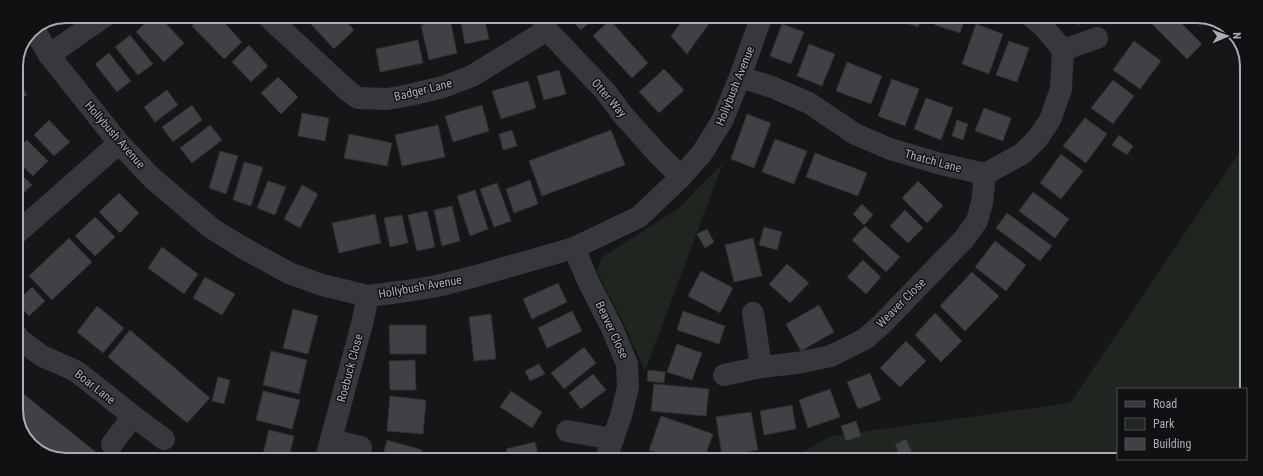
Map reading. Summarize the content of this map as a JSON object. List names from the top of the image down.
{
  "streets": {
    "street": [
      "Hollybush Avenue",
      "Badger Lane",
      "Otter Way",
      "Thatch Lane",
      "Weaver Close",
      "Beaver Close",
      "Roebuck Close",
      "Boar Lane"
    ]
  },
  "crossings": [
    ["Hollybush Avenue", "Otter Way"],
    ["Hollybush Avenue", "Thatch Lane"],
    ["Hollybush Avenue", "Beaver Close"],
    ["Hollybush Avenue", "Roebuck Close"],
    ["Badger Lane", "Otter Way"],
    ["Thatch Lane", "Weaver Close"]
  ],
  "legend": ["Road", "Park", "Building"],
  "north": "right"
}
